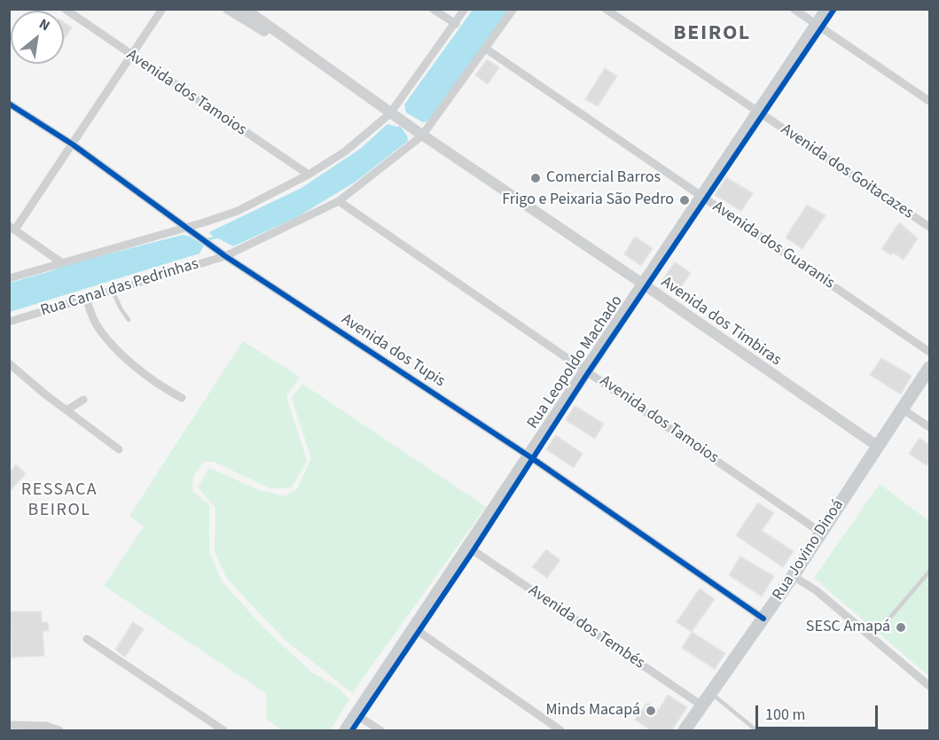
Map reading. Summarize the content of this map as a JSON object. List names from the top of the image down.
{
  "streets": {
    "main road": ["Rua Leopoldo Machado", "Rua Jovino Dinoá"],
    "street": [
      "Avenida dos Tamoios",
      "Avenida dos Goitacazes",
      "Avenida dos Guaranis",
      "Rua Canal das Pedrinhas",
      "Avenida dos Timbiras",
      "Avenida dos Tupis",
      "Avenida dos Tembés"
    ]
  },
  "crossings": [
    ["Avenida dos Tamoios", "Rua Canal das Pedrinhas"],
    ["Avenida dos Tamoios", "Rua Leopoldo Machado"],
    ["Avenida dos Tamoios", "Rua Jovino Dinoá"],
    ["Avenida dos Goitacazes", "Rua Leopoldo Machado"],
    ["Avenida dos Guaranis", "Rua Canal das Pedrinhas"],
    ["Avenida dos Guaranis", "Rua Leopoldo Machado"],
    ["Rua Canal das Pedrinhas", "Avenida dos Timbiras"],
    ["Rua Canal das Pedrinhas", "Avenida dos Tupis"],
    ["Avenida dos Timbiras", "Rua Leopoldo Machado"],
    ["Avenida dos Timbiras", "Rua Jovino Dinoá"],
    ["Avenida dos Tupis", "Rua Leopoldo Machado"],
    ["Avenida dos Tupis", "Rua Jovino Dinoá"],
    ["Rua Leopoldo Machado", "Avenida dos Tembés"],
    ["Rua Jovino Dinoá", "Avenida dos Tembés"]
  ],
  "districts": ["BEIROL", "RESSACA BEIROL"],
  "places": [
    "Comercial Barros",
    "Frigo e Peixaria São Pedro",
    "SESC Amapá",
    "Minds Macapá"
  ],
  "scale_bar": "100 m",
  "north": "top right"
}
